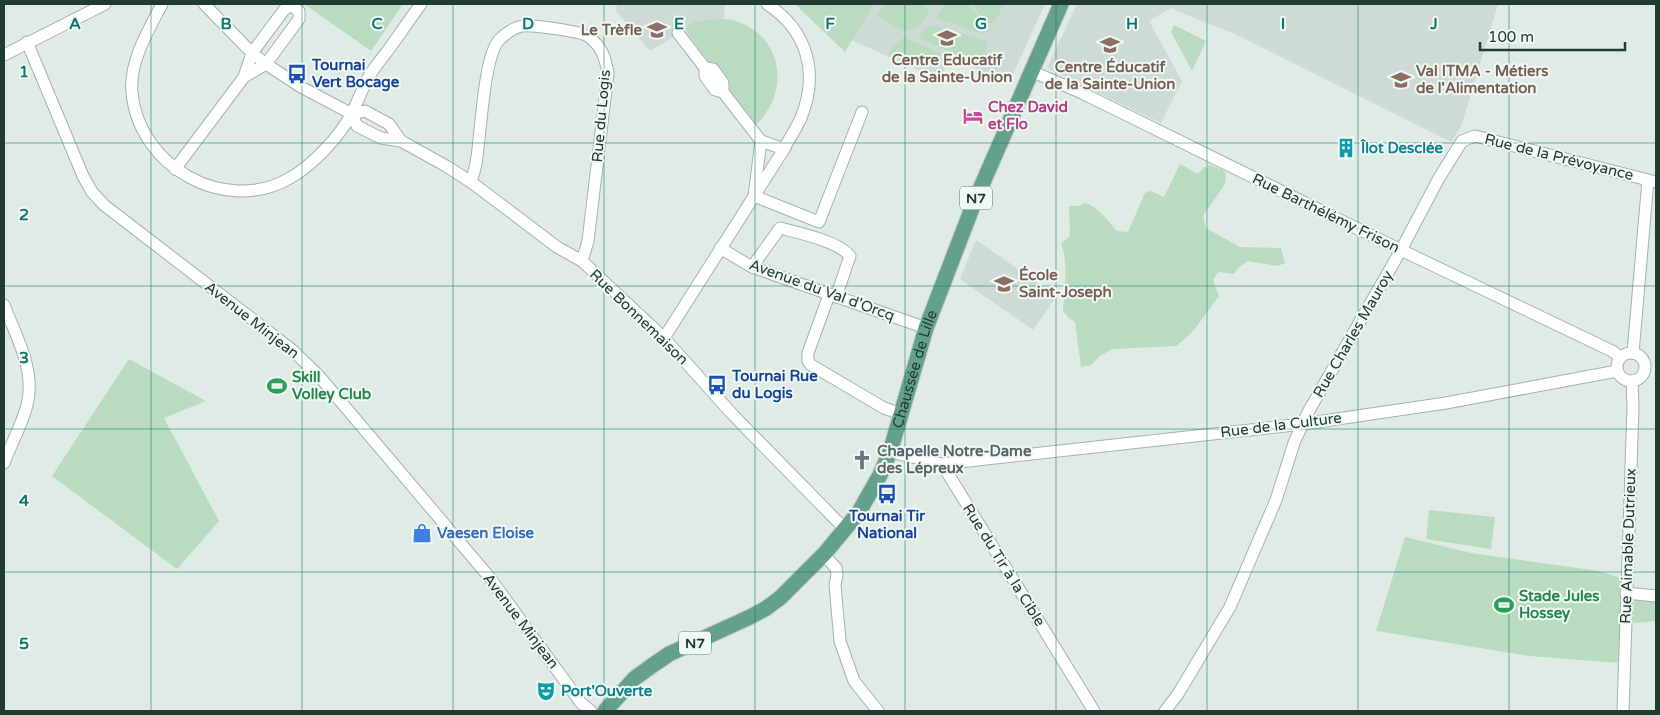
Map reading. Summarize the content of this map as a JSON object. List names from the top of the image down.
{
  "streets": {
    "main road": ["N7", "Chaussée de Lille"],
    "street": [
      "Rue du Logis",
      "Rue de la Prévoyance",
      "Rue Barthélémy Frison",
      "Avenue du Val d'Orcq",
      "Rue Bonnemaison",
      "Avenue Minjean",
      "Rue Charles Mauroy",
      "Rue de la Culture",
      "Rue Aimable Dutrieux",
      "Rue du Tir à la Cible"
    ]
  },
  "crossings": [
    ["Rue du Logis", "Rue Bonnemaison"],
    ["Rue de la Prévoyance", "Rue Charles Mauroy"],
    ["Rue Barthélémy Frison", "Rue Charles Mauroy"],
    ["Rue Barthélémy Frison", "Chaussée de Lille"],
    ["Rue Barthélémy Frison", "Rue de la Culture"],
    ["Rue Barthélémy Frison", "Rue Aimable Dutrieux"],
    ["Avenue du Val d'Orcq", "Chaussée de Lille"],
    ["Rue Bonnemaison", "Chaussée de Lille"],
    ["Rue Charles Mauroy", "Rue de la Culture"],
    ["Rue de la Culture", "Rue Aimable Dutrieux"],
    ["Rue de la Culture", "Rue du Tir à la Cible"]
  ],
  "places": {
    "school or university": [
      "Le Trèfle",
      "Centre Educatif de la Sainte-Union",
      "Centre Éducatif de la Sainte-Union",
      "Val ITMA - Métiers de l'Alimentation",
      "École Saint-Joseph"
    ],
    "bus stop": ["Tournai Vert Bocage", "Tournai Rue du Logis", "Tournai Tir National"],
    "hotel": ["Chez David et Flo"],
    "building": ["Îlot Desclée"],
    "sports": ["Skill Volley Club", "Stade Jules Hossey"],
    "church": ["Chapelle Notre-Dame des Lépreux"],
    "shop": ["Vaesen Eloise"],
    "theatre": ["Port'Ouverte"]
  },
  "scale_bar": "100 m",
  "grid": {
    "columns": [
      "A",
      "B",
      "C",
      "D",
      "E",
      "F",
      "G",
      "H",
      "I",
      "J"
    ],
    "rows": [
      "1",
      "2",
      "3",
      "4",
      "5"
    ]
  }
}
